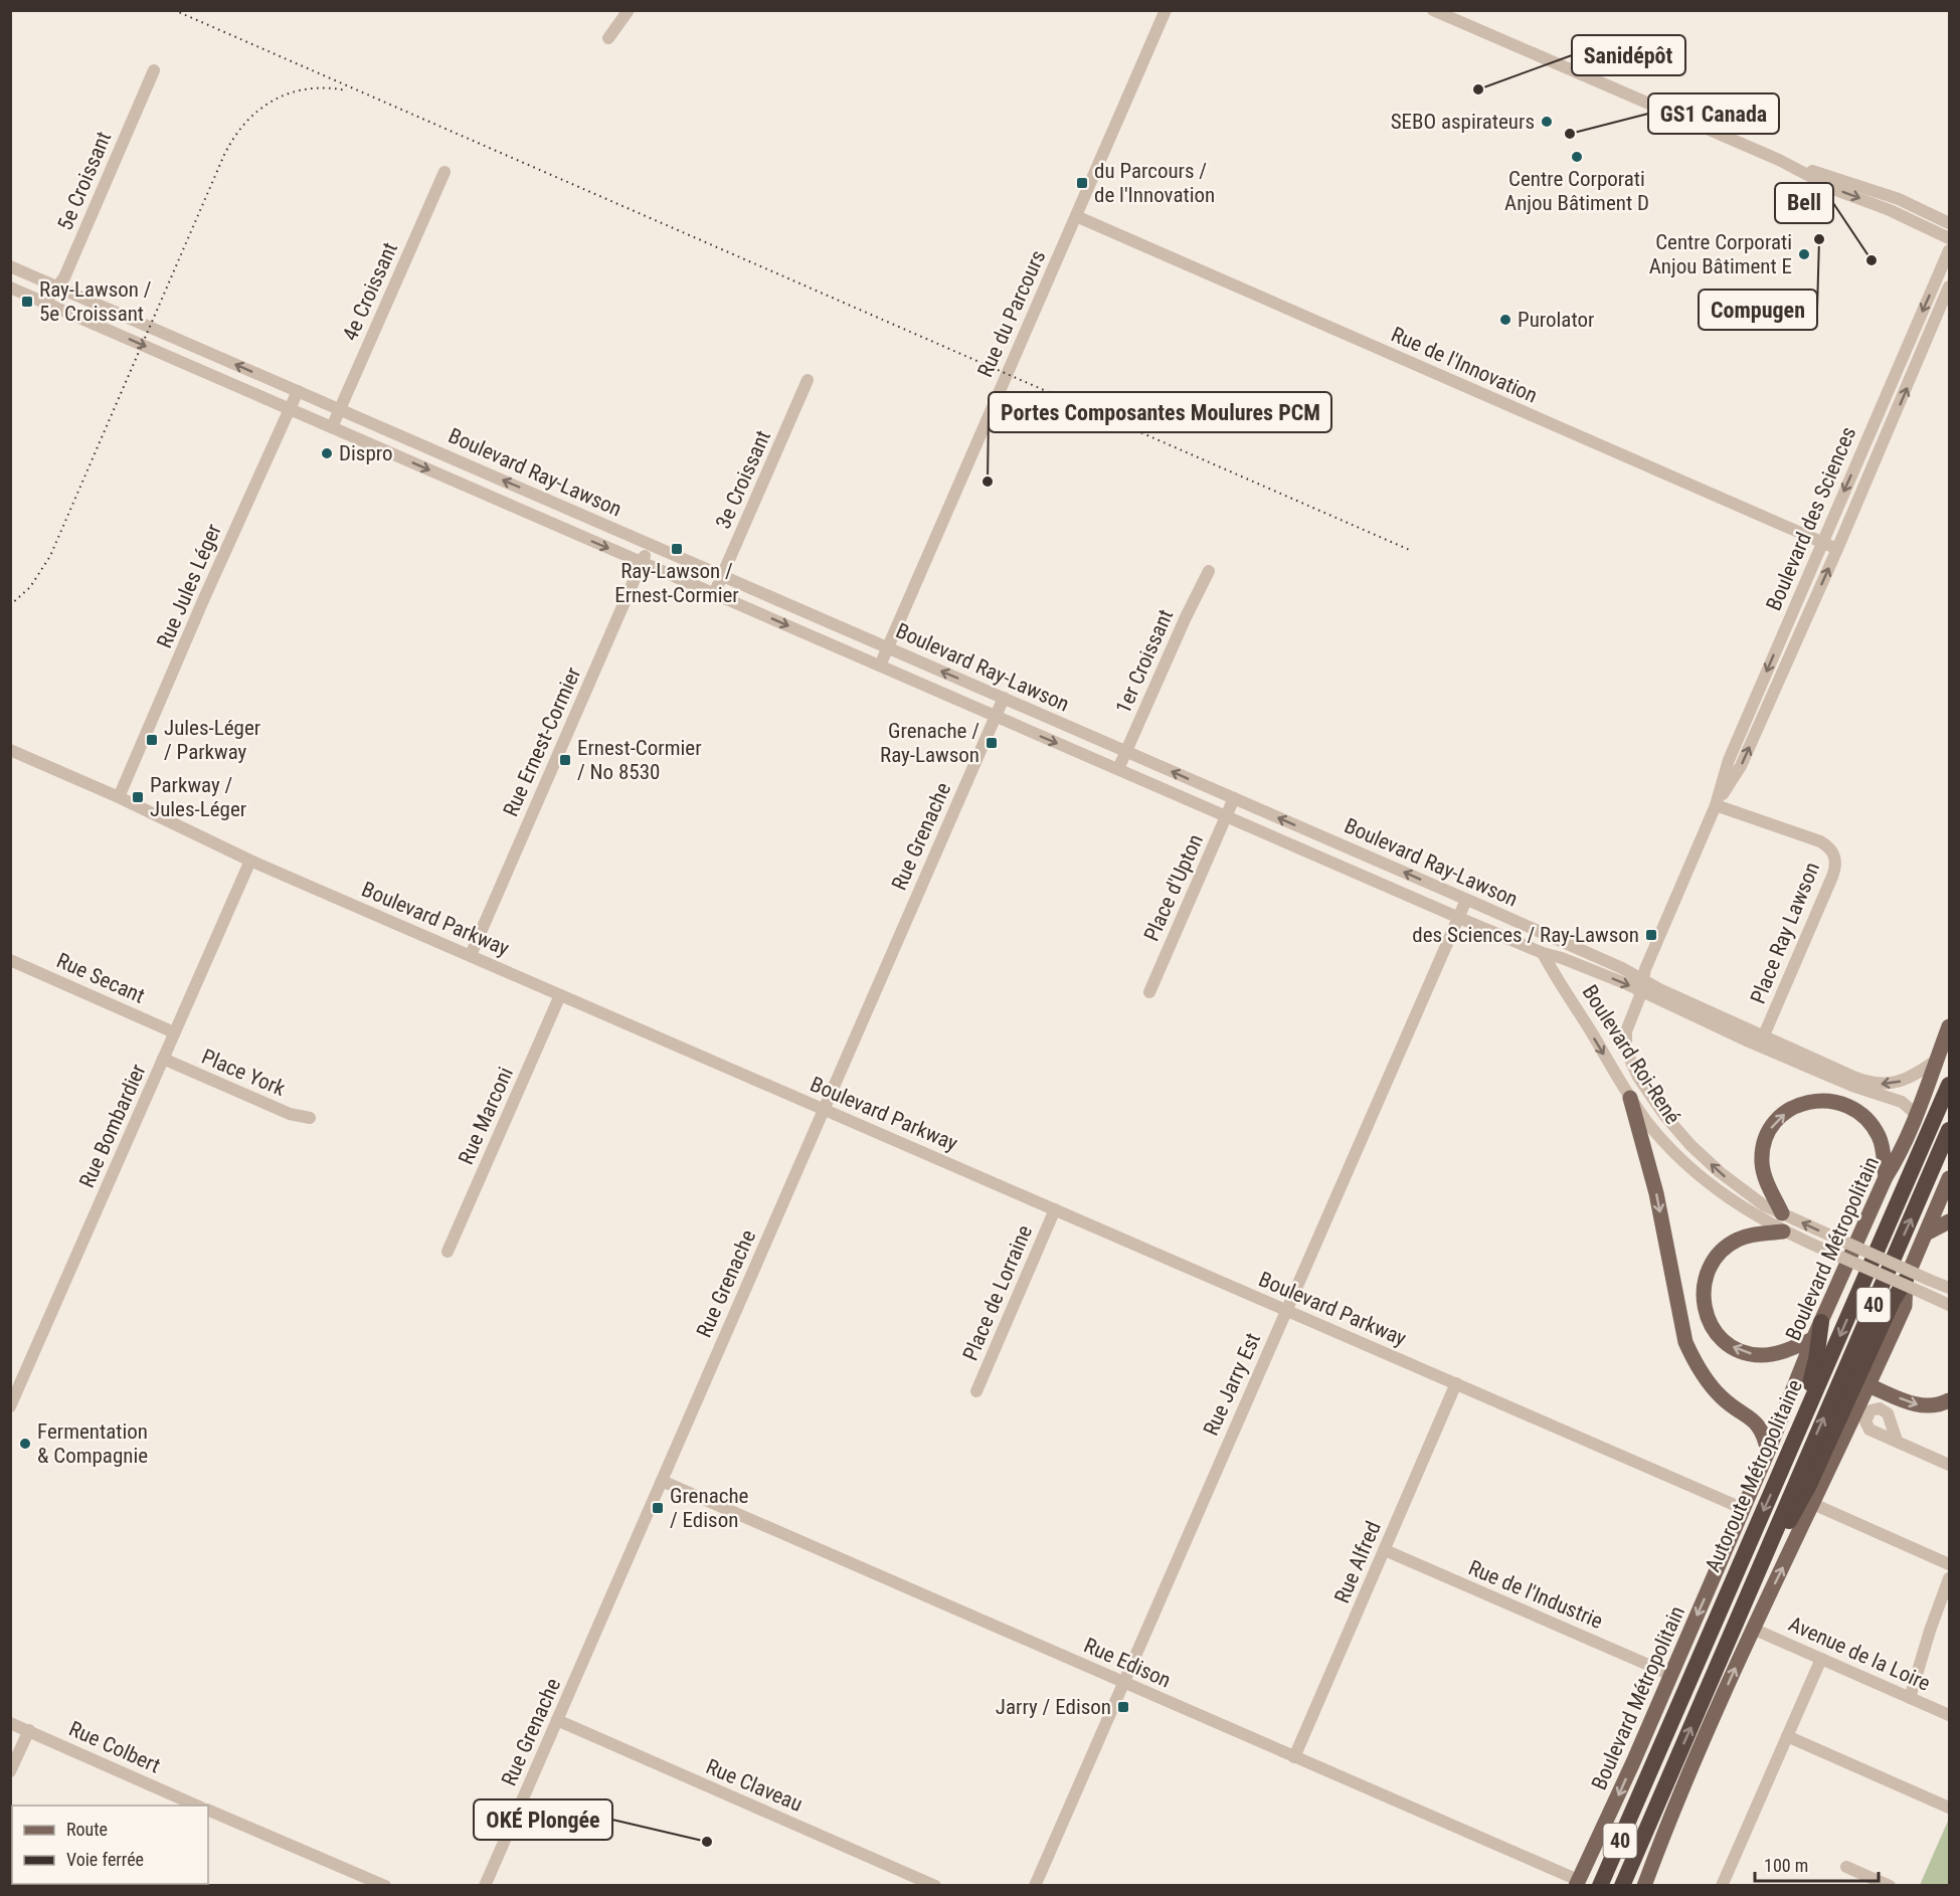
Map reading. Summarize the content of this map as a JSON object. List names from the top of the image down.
{
  "streets": {
    "highway": ["40", "Autoroute Métropolitaine"],
    "main road": ["Boulevard Métropolitain"],
    "street": [
      "5e Croissant",
      "4e Croissant",
      "Rue du Parcours",
      "Rue de l'Innovation",
      "Boulevard Ray-Lawson",
      "3e Croissant",
      "Boulevard des Sciences",
      "Rue Jules Léger",
      "1er Croissant",
      "Rue Ernest-Cormier",
      "Rue Grenache",
      "Place d'Upton",
      "Boulevard Parkway",
      "Place Ray Lawson",
      "Rue Secant",
      "Boulevard Roi-René",
      "Place York",
      "Rue Marconi",
      "Rue Bombardier",
      "Place de Lorraine",
      "Rue Jarry Est",
      "Rue Alfred",
      "Rue de l'Industrie",
      "Avenue de la Loire",
      "Rue Edison",
      "Rue Colbert",
      "Rue Claveau"
    ]
  },
  "crossings": [
    ["5e Croissant", "Boulevard Ray-Lawson"],
    ["4e Croissant", "Boulevard Ray-Lawson"],
    ["Rue du Parcours", "Rue de l'Innovation"],
    ["Rue du Parcours", "Boulevard Ray-Lawson"],
    ["Rue de l'Innovation", "Boulevard des Sciences"],
    ["Boulevard Ray-Lawson", "3e Croissant"],
    ["Boulevard Ray-Lawson", "Boulevard des Sciences"],
    ["Boulevard Ray-Lawson", "Rue Jules Léger"],
    ["Boulevard Ray-Lawson", "1er Croissant"],
    ["Boulevard Ray-Lawson", "Rue Ernest-Cormier"],
    ["Boulevard Ray-Lawson", "Rue Grenache"],
    ["Boulevard Ray-Lawson", "Place d'Upton"],
    ["Boulevard Ray-Lawson", "Place Ray Lawson"],
    ["Boulevard Ray-Lawson", "Boulevard Roi-René"],
    ["Boulevard Ray-Lawson", "Boulevard Métropolitain"],
    ["Boulevard Ray-Lawson", "Rue Jarry Est"],
    ["Boulevard des Sciences", "Place Ray Lawson"],
    ["Boulevard des Sciences", "Boulevard Roi-René"],
    ["Rue Jules Léger", "Boulevard Parkway"],
    ["Rue Ernest-Cormier", "Boulevard Parkway"],
    ["Rue Grenache", "Boulevard Parkway"],
    ["Rue Grenache", "Rue Edison"],
    ["Rue Grenache", "Rue Claveau"],
    ["Boulevard Parkway", "Rue Marconi"],
    ["Boulevard Parkway", "Rue Bombardier"],
    ["Boulevard Parkway", "Boulevard Métropolitain"],
    ["Boulevard Parkway", "Place de Lorraine"],
    ["Boulevard Parkway", "Rue Jarry Est"],
    ["Boulevard Parkway", "Rue Alfred"],
    ["Rue Secant", "Rue Bombardier"],
    ["Place York", "Rue Bombardier"],
    ["Boulevard Métropolitain", "Rue de l'Industrie"],
    ["Boulevard Métropolitain", "Rue Edison"],
    ["Rue Jarry Est", "Rue Edison"],
    ["Rue Alfred", "Rue de l'Industrie"],
    ["Rue Alfred", "Rue Edison"]
  ],
  "places": {
    "other": [
      "Sanidépôt",
      "SEBO aspirateurs",
      "GS1 Canada",
      "Centre Corporati Anjou Bâtiment D",
      "Compugen",
      "Centre Corporati Anjou Bâtiment E",
      "Bell",
      "Purolator",
      "Dispro",
      "Portes Composantes Moulures PCM",
      "Fermentation & Compagnie",
      "OKÉ Plongée"
    ],
    "transit": [
      "du Parcours / de l'Innovation",
      "Ray-Lawson / 5e Croissant",
      "Ray-Lawson / Ernest-Cormier",
      "Jules-Léger / Parkway",
      "Grenache / Ray-Lawson",
      "Ernest-Cormier / No 8530",
      "Parkway / Jules-Léger",
      "des Sciences / Ray-Lawson",
      "Grenache / Edison",
      "Jarry / Edison"
    ]
  },
  "legend": ["Route", "Voie ferrée"],
  "scale_bar": "100 m"
}
